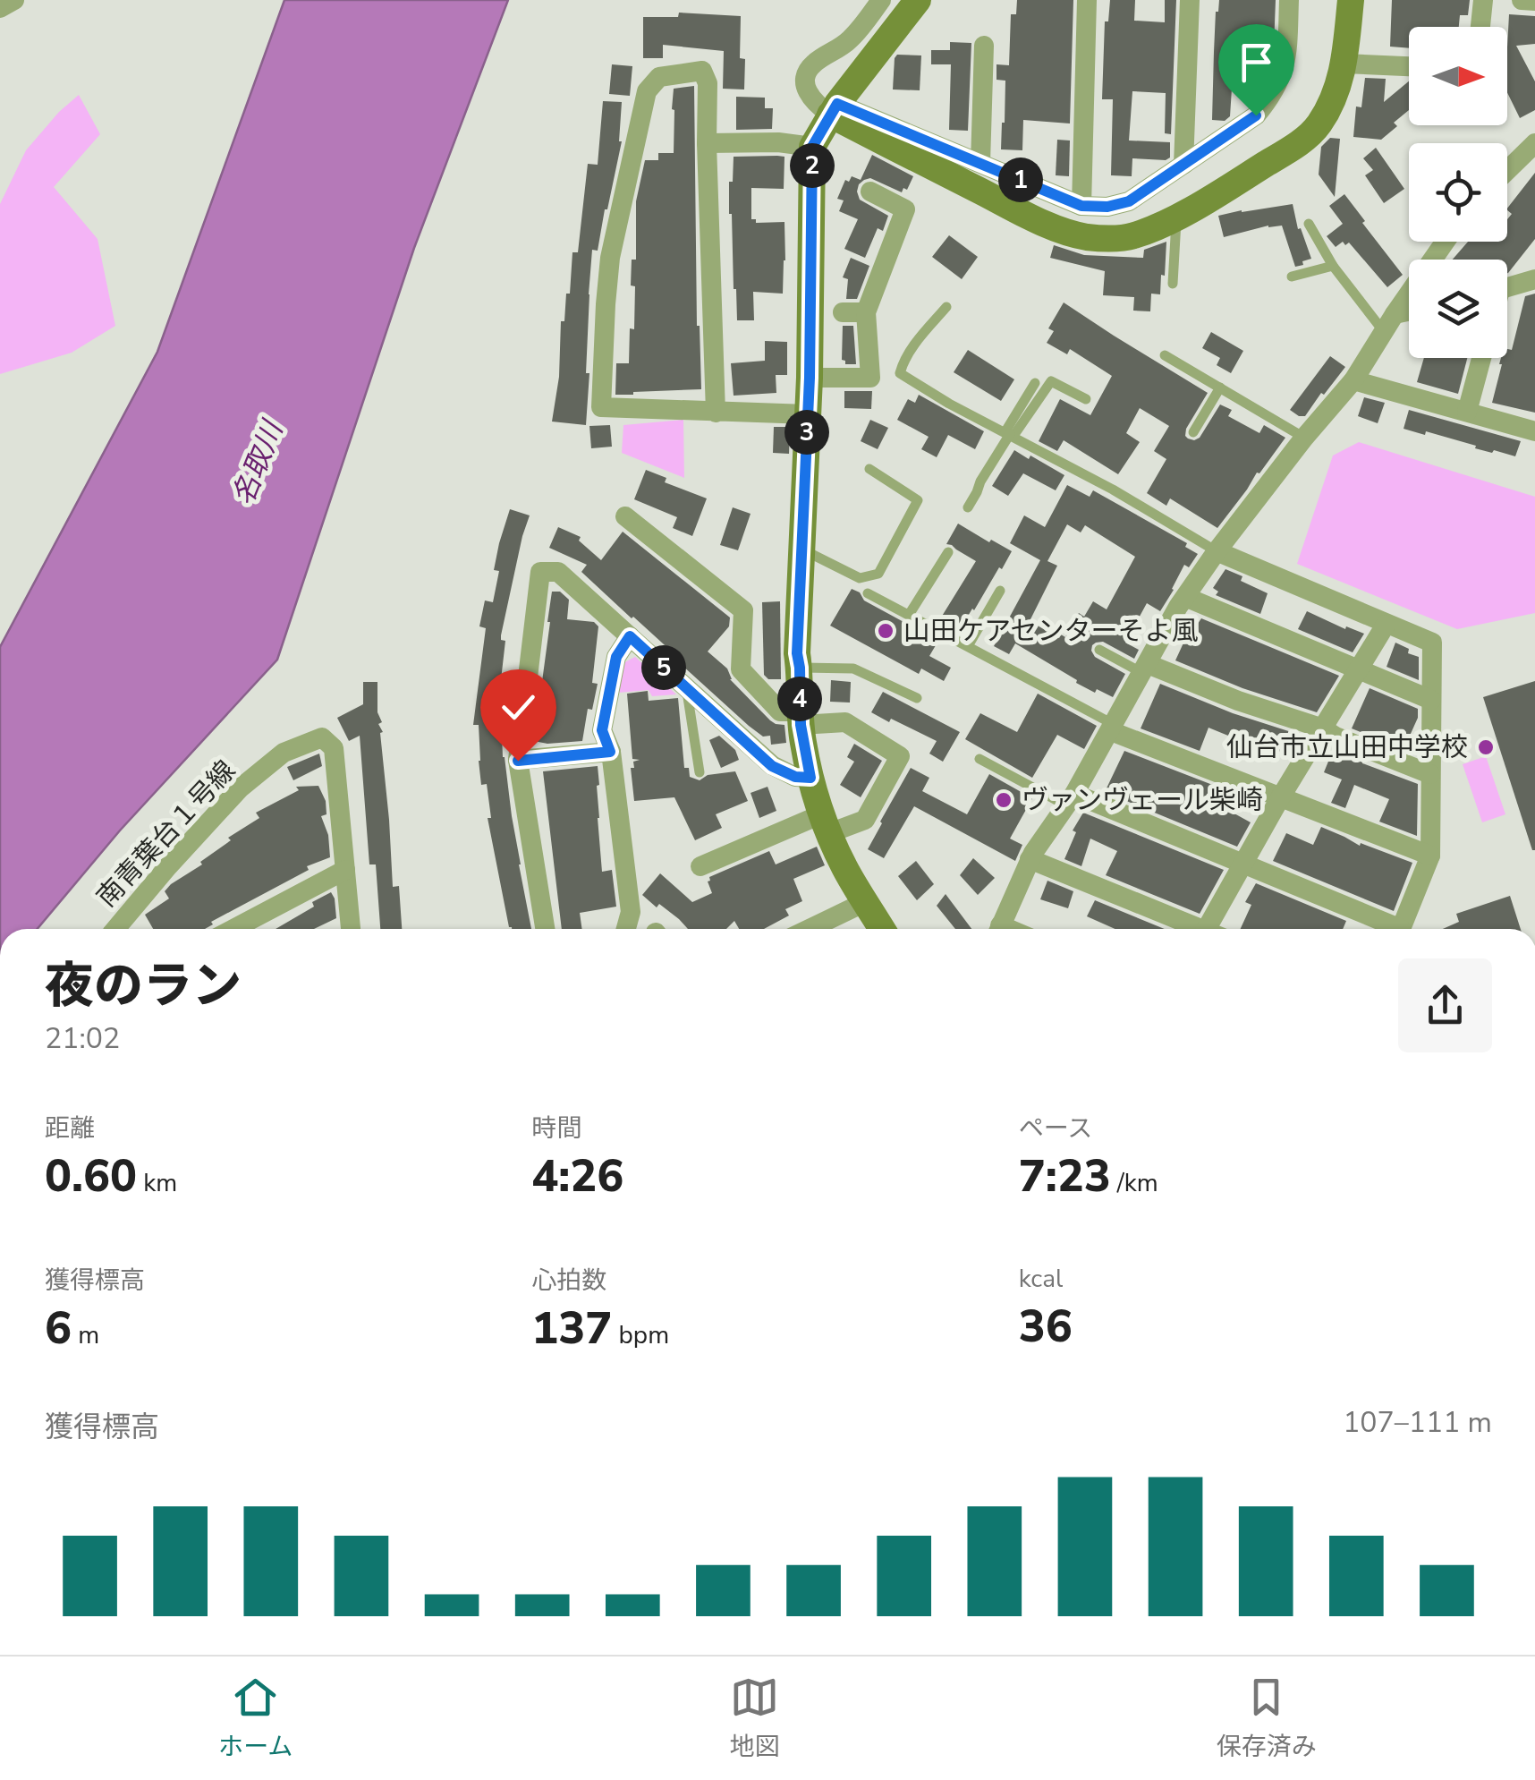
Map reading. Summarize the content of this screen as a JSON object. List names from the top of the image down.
{
  "streets": {
    "street": ["南青葉台１号線"]
  },
  "water": ["名取川"],
  "places": ["山田ケアセンターそよ風", "仙台市立山田中学校", "ヴァンヴェール柴崎"],
  "north": "right",
  "page": {
    "pins": [
      "2",
      "1",
      "3",
      "5",
      "4"
    ],
    "heading": ["夜のラン", "21:02"],
    "stats": [
      ["距離", "0.60 km"],
      ["時間", "4:26"],
      ["ペース", "7:23 /km"],
      ["獲得標高", "6 m"],
      ["心拍数", "137 bpm"],
      ["kcal", "36"]
    ],
    "chart": ["獲得標高", "107–111 m"],
    "tabs": ["ホーム", "地図", "保存済み"]
  }
}
